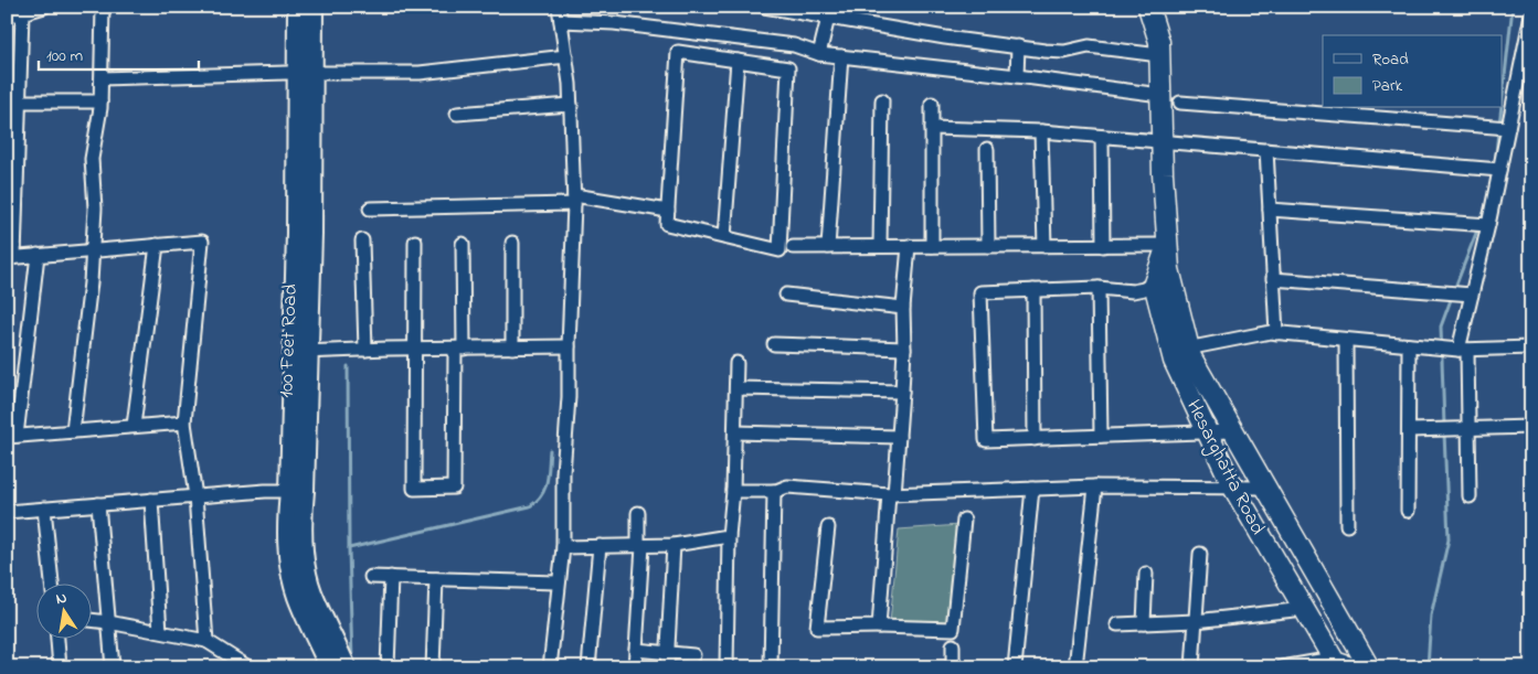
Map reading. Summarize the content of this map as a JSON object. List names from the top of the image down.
{
  "streets": {
    "main road": ["100 Feet Road", "Hesarghatta Road"]
  },
  "legend": ["Road", "Park"],
  "scale_bar": "100 m",
  "north": "top"
}
